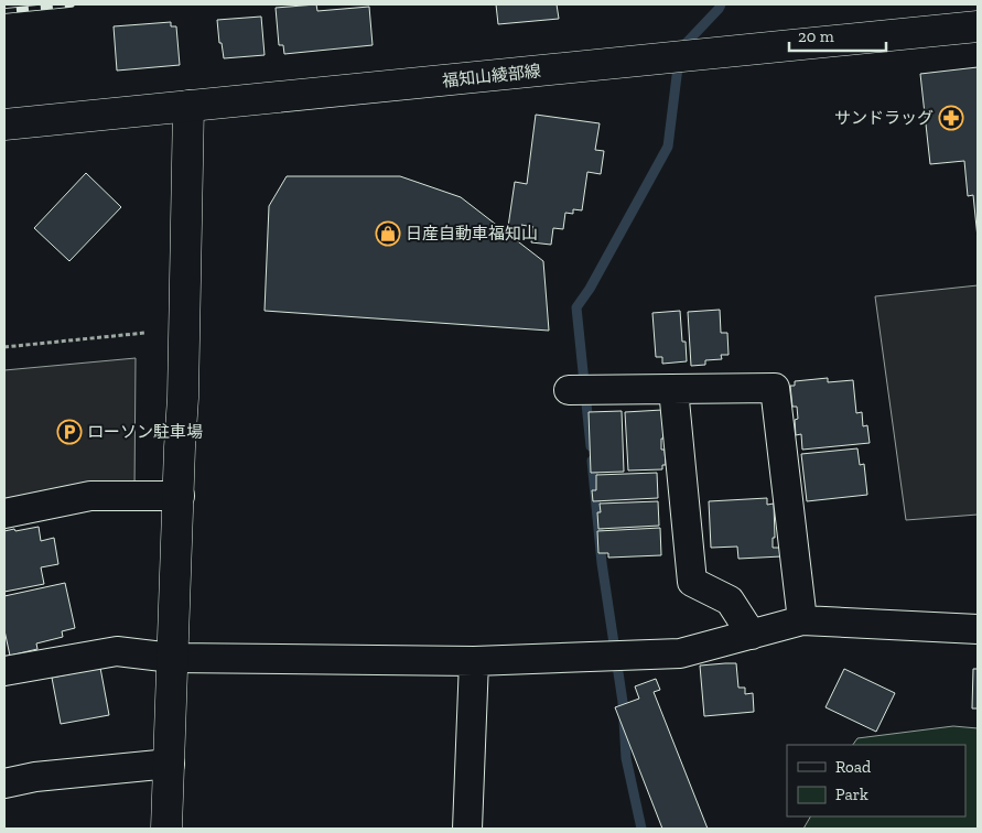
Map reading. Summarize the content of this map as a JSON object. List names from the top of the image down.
{
  "streets": {
    "main road": ["福知山綾部線"]
  },
  "places": {
    "pharmacy": ["サンドラッグ"],
    "shop": ["日産自動車福知山"],
    "parking": ["ローソン駐車場"]
  },
  "legend": ["Road", "Park"],
  "scale_bar": "20 m"
}
